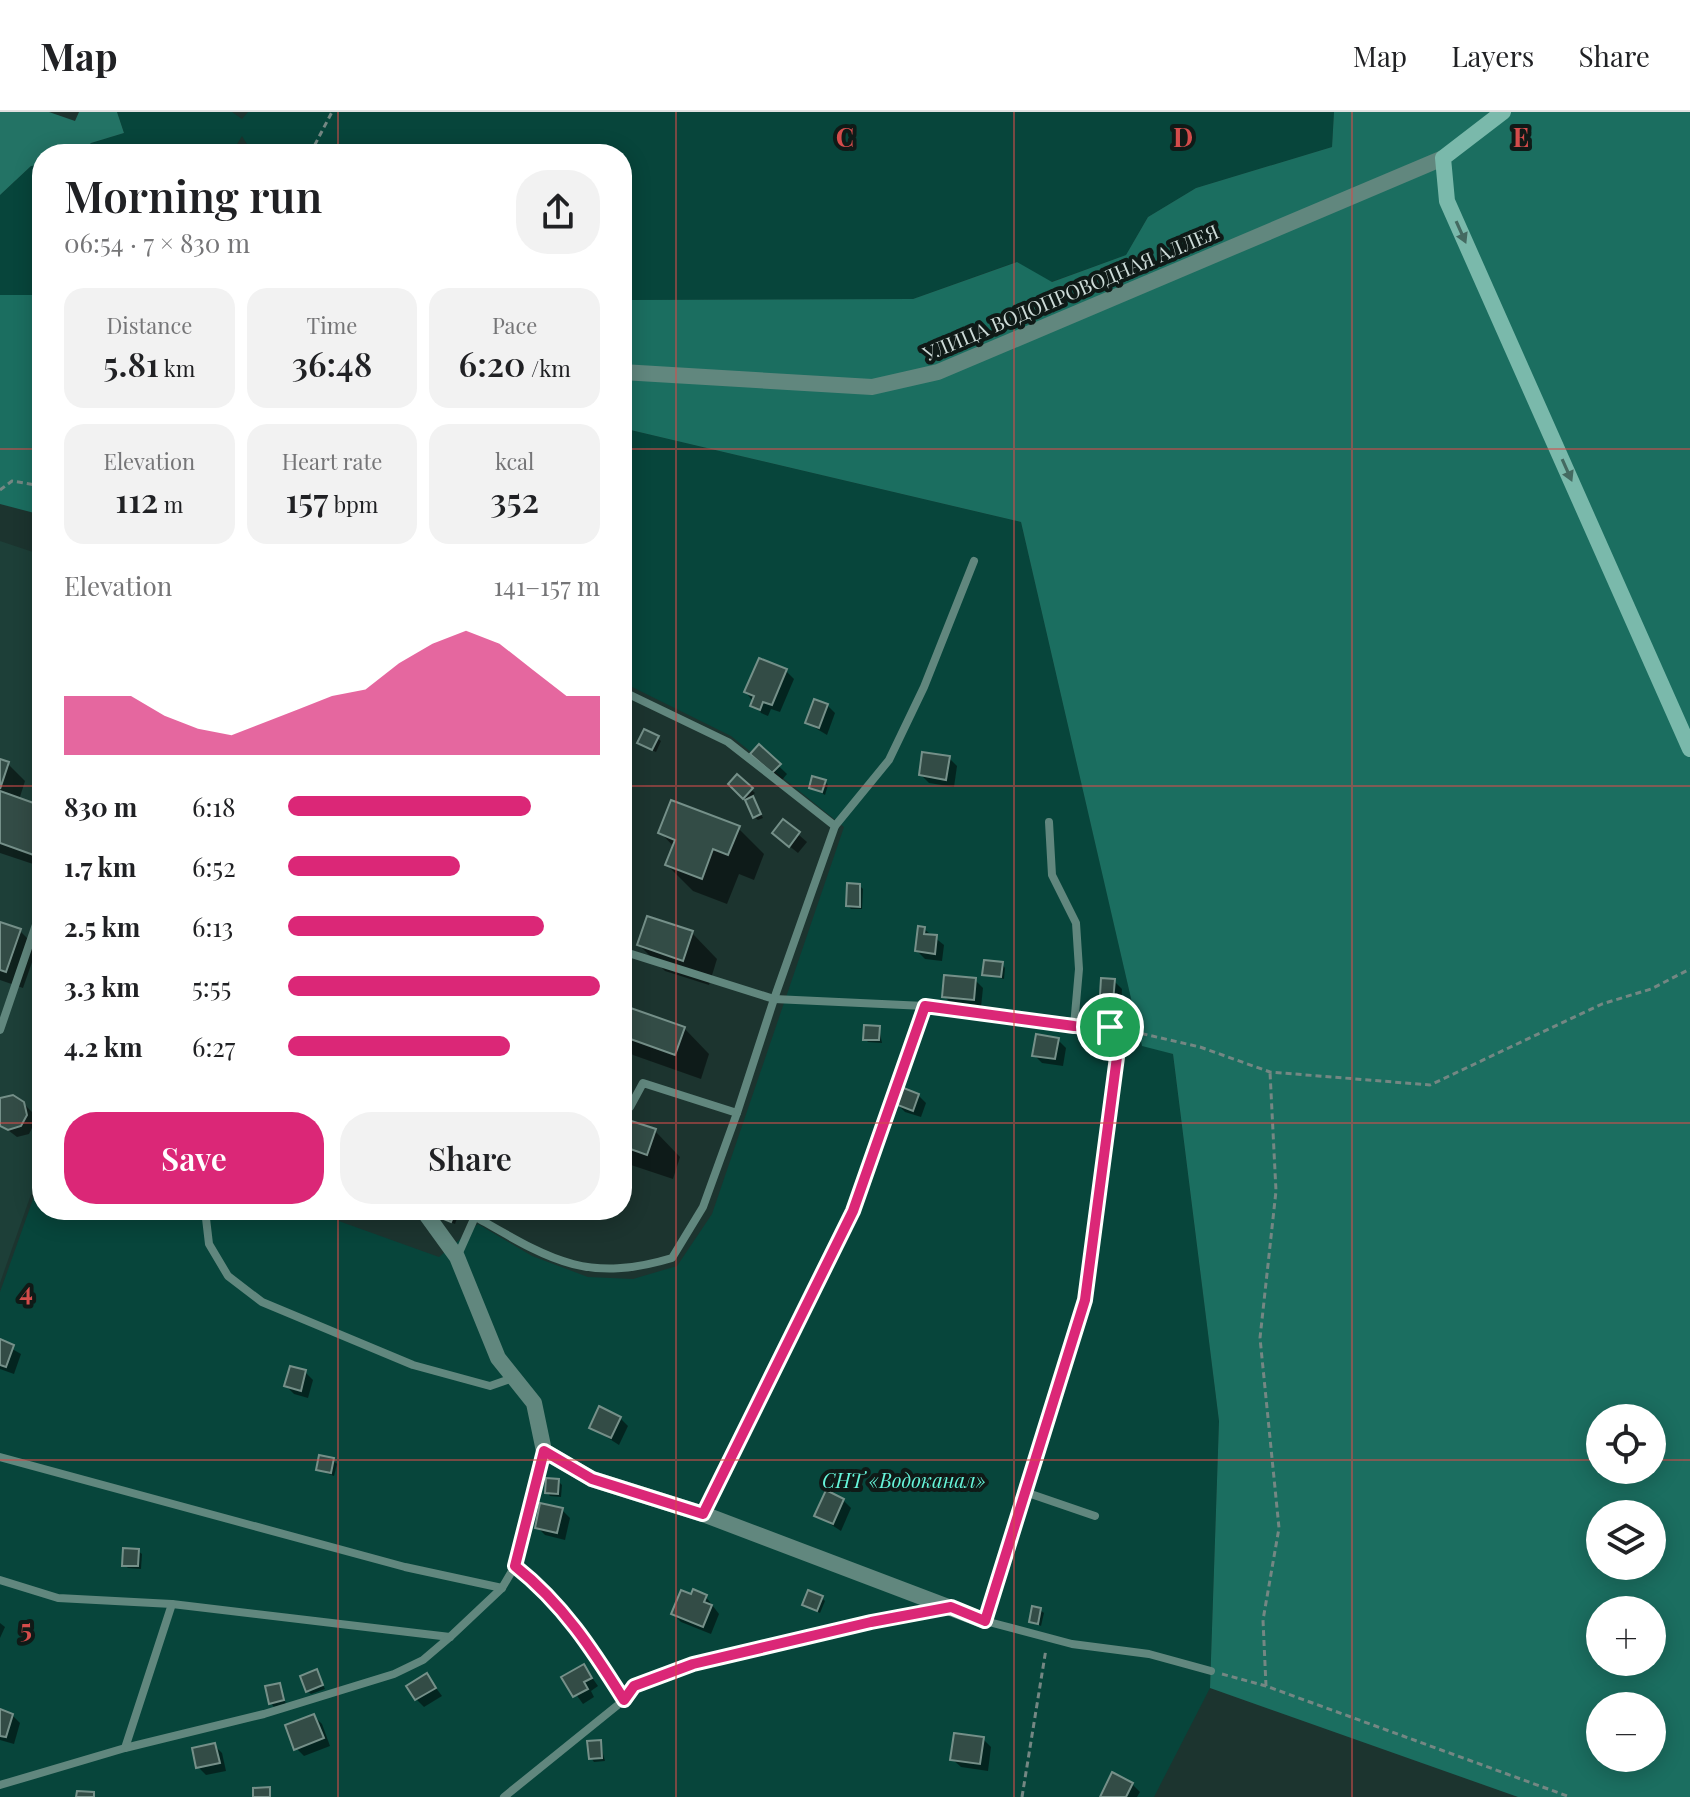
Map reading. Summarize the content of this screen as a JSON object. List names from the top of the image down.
{
  "streets": {
    "street": ["УЛИЦА ВОДОПРОВОДНАЯ АЛЛЕЯ"]
  },
  "parks": ["СНТ «Водоканал»"],
  "page": {
    "header": "Map",
    "nav": ["Map", "Layers", "Share"],
    "heading": ["Morning run", "06:54 · 7 × 830 m"],
    "stats": [
      ["Distance", "5.81 km"],
      ["Time", "36:48"],
      ["Pace", "6:20 /km"],
      ["Elevation", "112 m"],
      ["Heart rate", "157 bpm"],
      ["kcal", "352"]
    ],
    "chart": ["Elevation", "141–157 m"],
    "list": [
      {
        "name": "830 m",
        "note": "6:18"
      },
      {
        "name": "1.7 km",
        "note": "6:52"
      },
      {
        "name": "2.5 km",
        "note": "6:13"
      },
      {
        "name": "3.3 km",
        "note": "5:55"
      },
      {
        "name": "4.2 km",
        "note": "6:27"
      }
    ],
    "buttons": ["Save", "Share"],
    "map_buttons": ["+", "−"]
  },
  "grid": {
    "columns": ["C", "D", "E"],
    "rows": ["4", "5"]
  }
}
